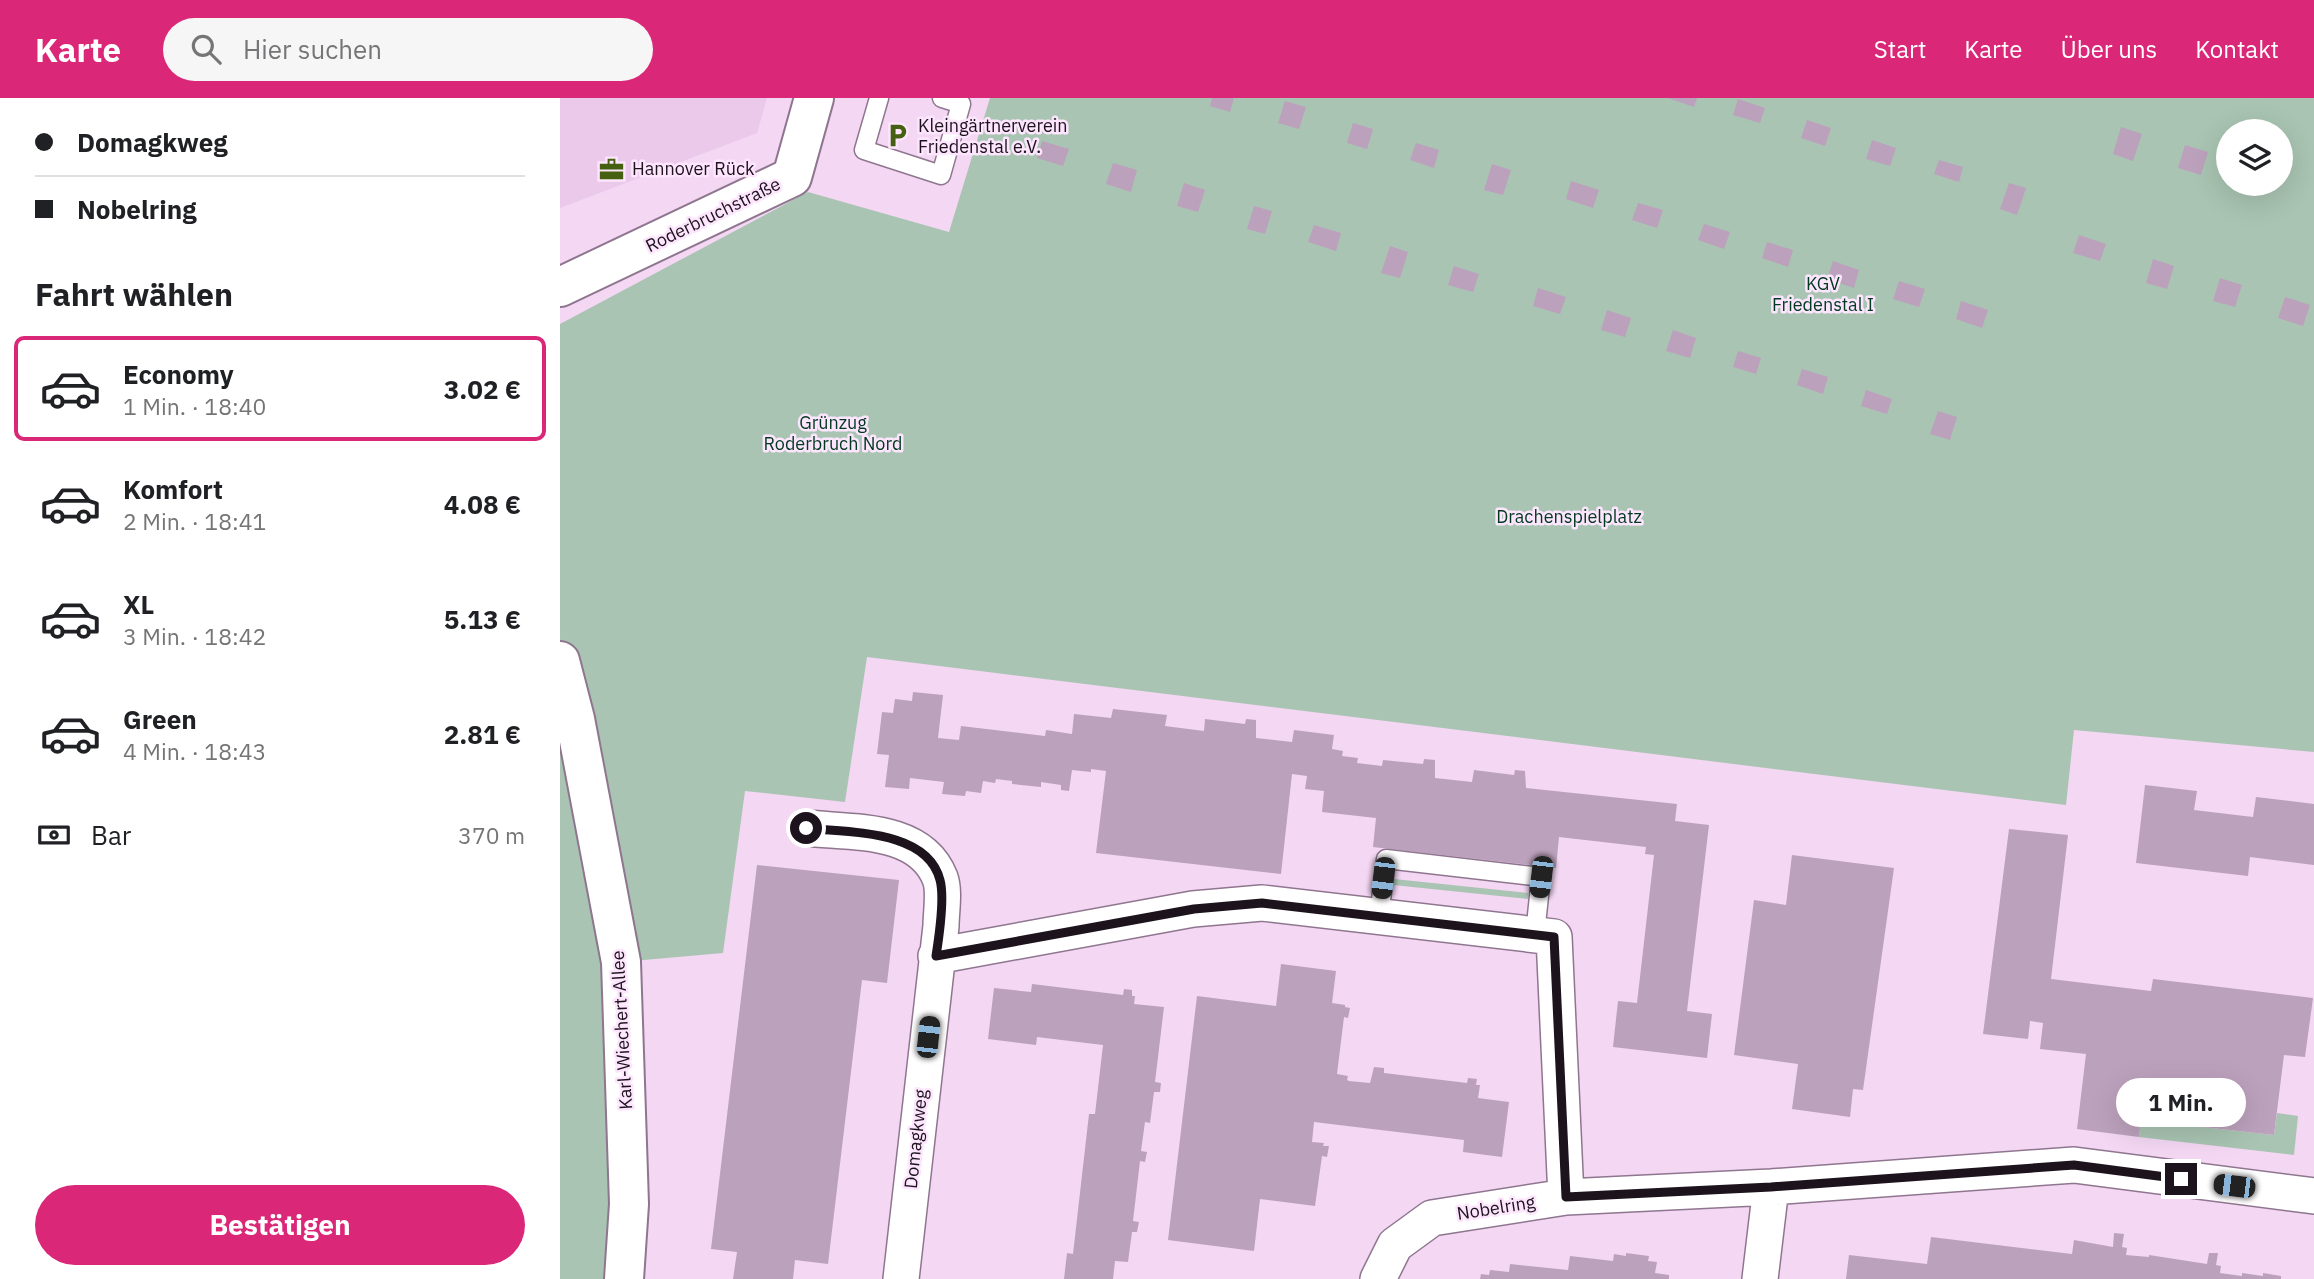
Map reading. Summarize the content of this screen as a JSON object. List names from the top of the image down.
{
  "streets": {
    "main road": ["Roderbruchstraße", "Karl-Wiechert-Allee"],
    "street": ["Domagkweg", "Nobelring"]
  },
  "parks": ["KGV Friedenstal I", "Grünzug Roderbruch Nord", "Drachenspielplatz"],
  "places": {
    "parking": ["Kleingärtnerverein Friedenstal e.V."],
    "office": ["Hannover Rück"]
  },
  "page": {
    "header": "Karte",
    "search": "Hier suchen",
    "nav": [
      "Start",
      "Karte",
      "Über uns",
      "Kontakt"
    ],
    "banner": ["Domagkweg", "Nobelring"],
    "heading": "Fahrt wählen",
    "list": [
      {
        "name": "Economy",
        "note": "1 Min. · 18:40",
        "value": "3.02 €"
      },
      {
        "name": "Komfort",
        "note": "2 Min. · 18:41",
        "value": "4.08 €"
      },
      {
        "name": "XL",
        "note": "3 Min. · 18:42",
        "value": "5.13 €"
      },
      {
        "name": "Green",
        "note": "4 Min. · 18:43",
        "value": "2.81 €"
      }
    ],
    "pay": ["Bar", "370 m"],
    "bubble": "1 Min.",
    "buttons": "Bestätigen"
  }
}
